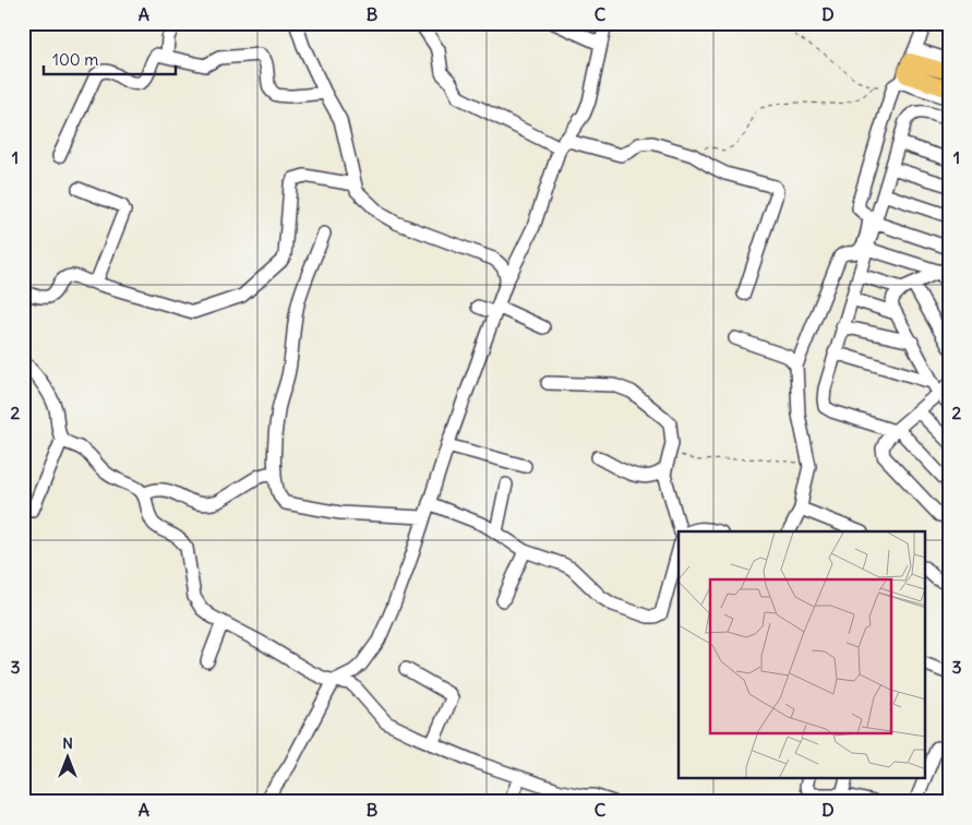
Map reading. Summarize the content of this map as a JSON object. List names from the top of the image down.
{
  "scale_bar": "100 m",
  "north": "top",
  "grid": {
    "columns": [
      "A",
      "B",
      "C",
      "D"
    ],
    "rows": ["1", "2", "3"]
  }
}
